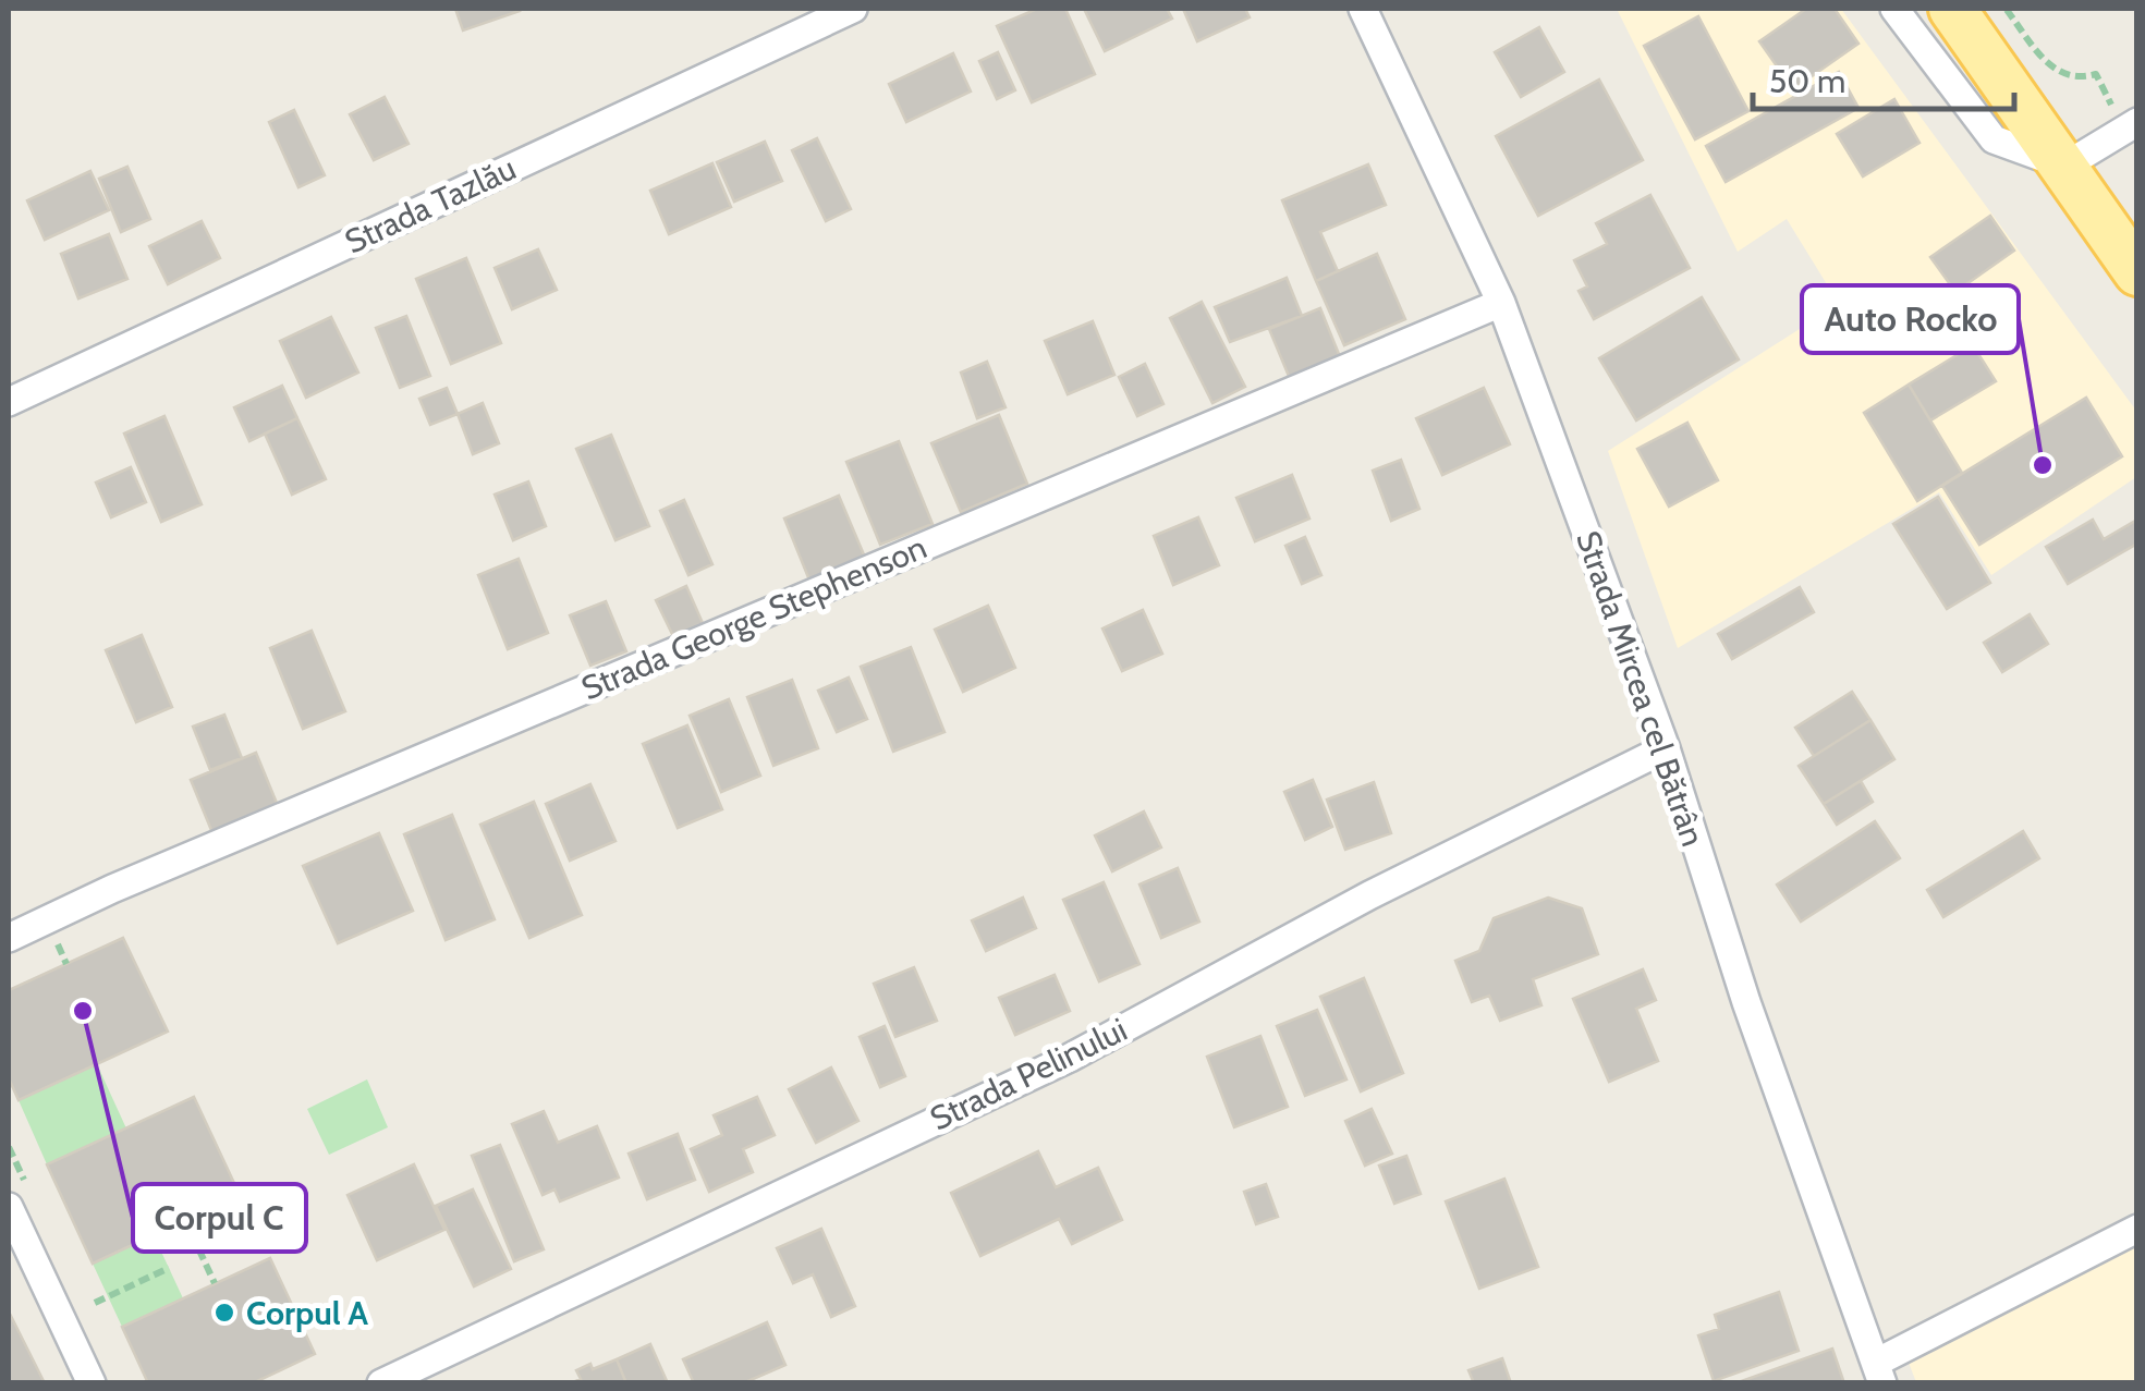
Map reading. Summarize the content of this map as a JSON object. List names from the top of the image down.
{
  "streets": {
    "street": [
      "Strada Tazlău",
      "Strada George Stephenson",
      "Strada Mircea cel Bătrân",
      "Strada Pelinului"
    ]
  },
  "crossings": [
    ["Strada George Stephenson", "Strada Mircea cel Bătrân"],
    ["Strada Mircea cel Bătrân", "Strada Pelinului"]
  ],
  "places": ["Auto Rocko", "Corpul C", "Corpul A"],
  "scale_bar": "50 m"
}
